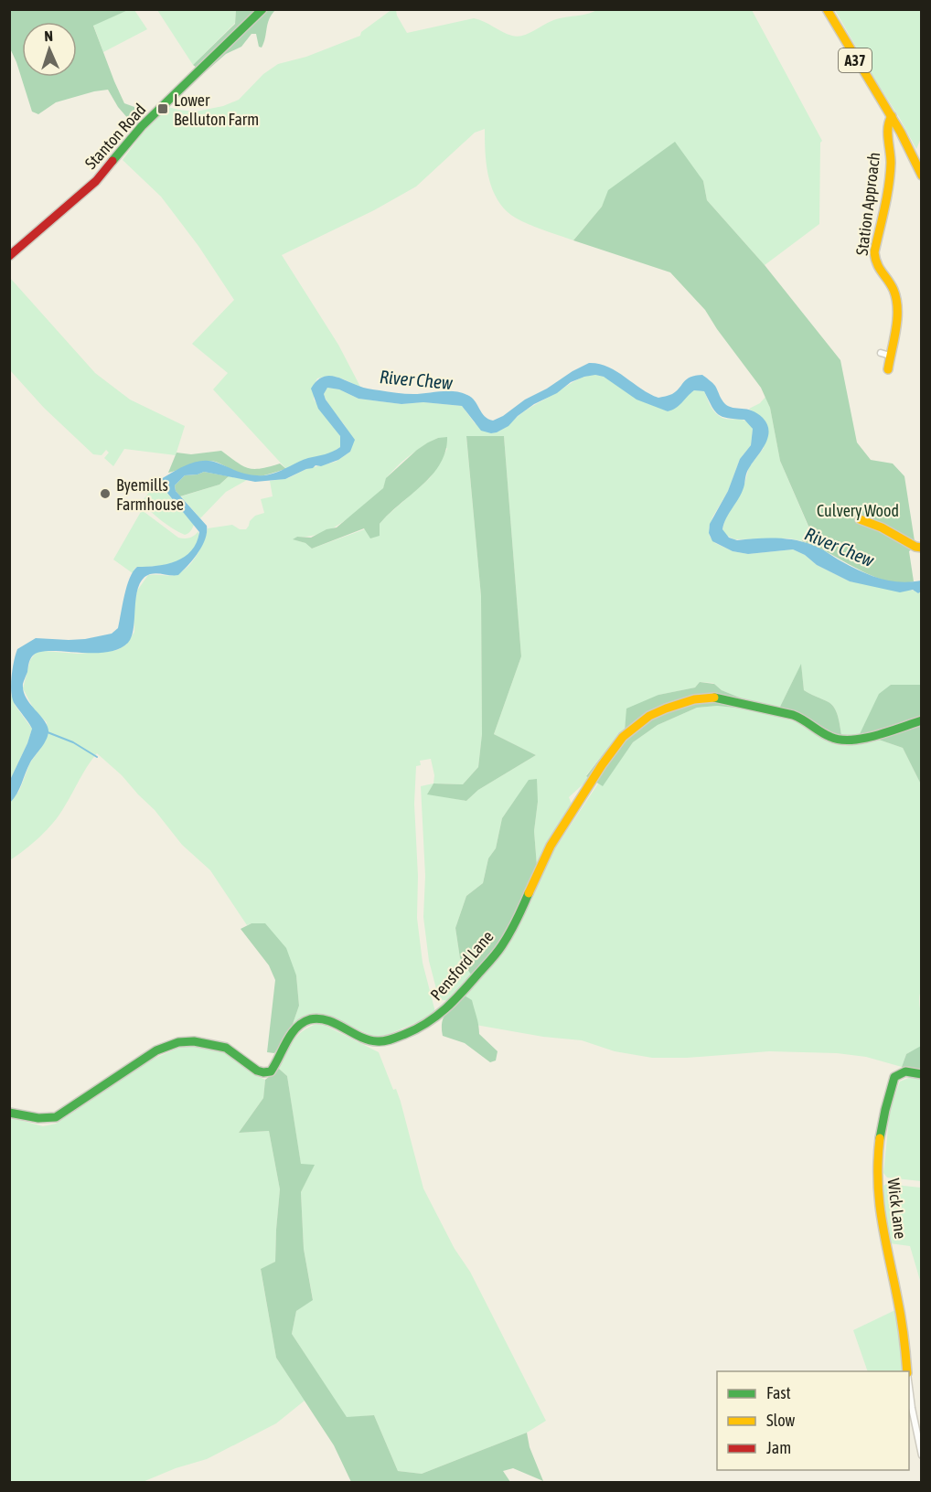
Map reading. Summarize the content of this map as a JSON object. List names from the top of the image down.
{
  "streets": {
    "main road": [
      "A37",
      "Stanton Road",
      "Station Approach",
      "Pensford Lane",
      "Wick Lane"
    ]
  },
  "crossings": [
    ["A37", "Station Approach"]
  ],
  "water": ["River Chew"],
  "parks": ["Culvery Wood"],
  "places": {
    "transit": ["Lower Belluton Farm"],
    "other": ["Byemills Farmhouse"]
  },
  "legend": ["Fast", "Slow", "Jam"],
  "north": "top"
}
